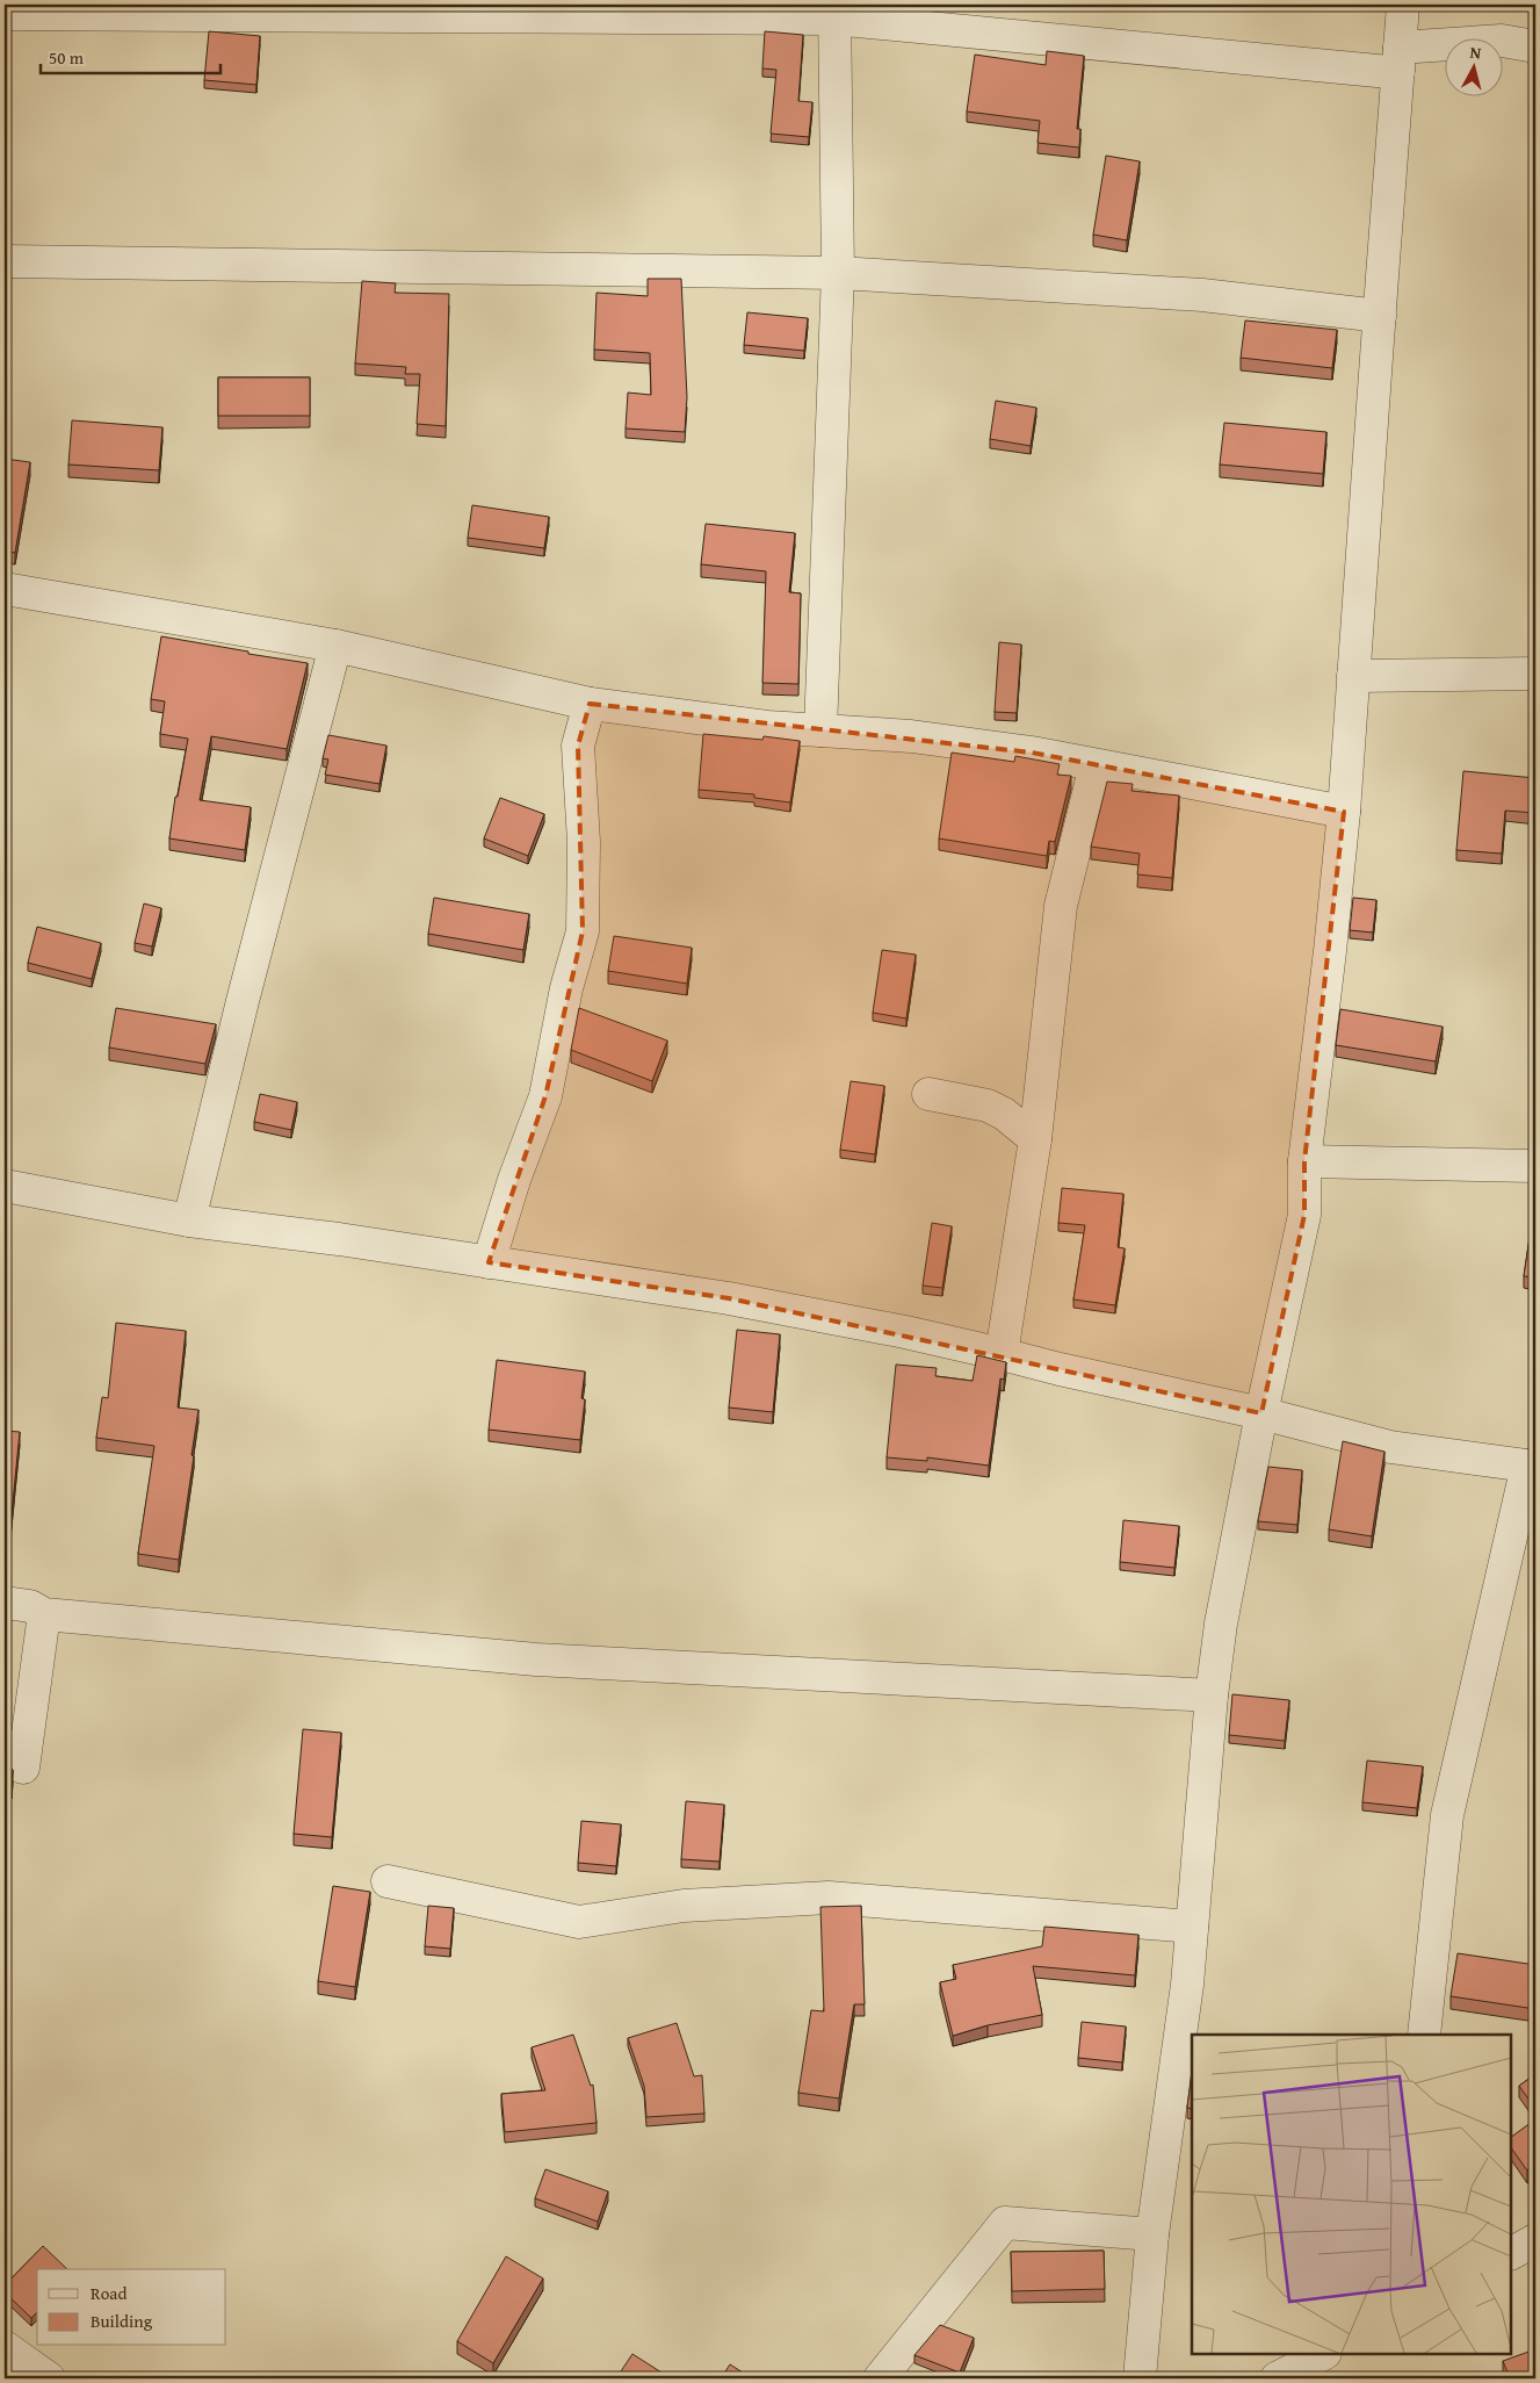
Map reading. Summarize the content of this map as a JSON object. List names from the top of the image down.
{
  "legend": ["Road", "Building"],
  "scale_bar": "50 m",
  "north": "top"
}
